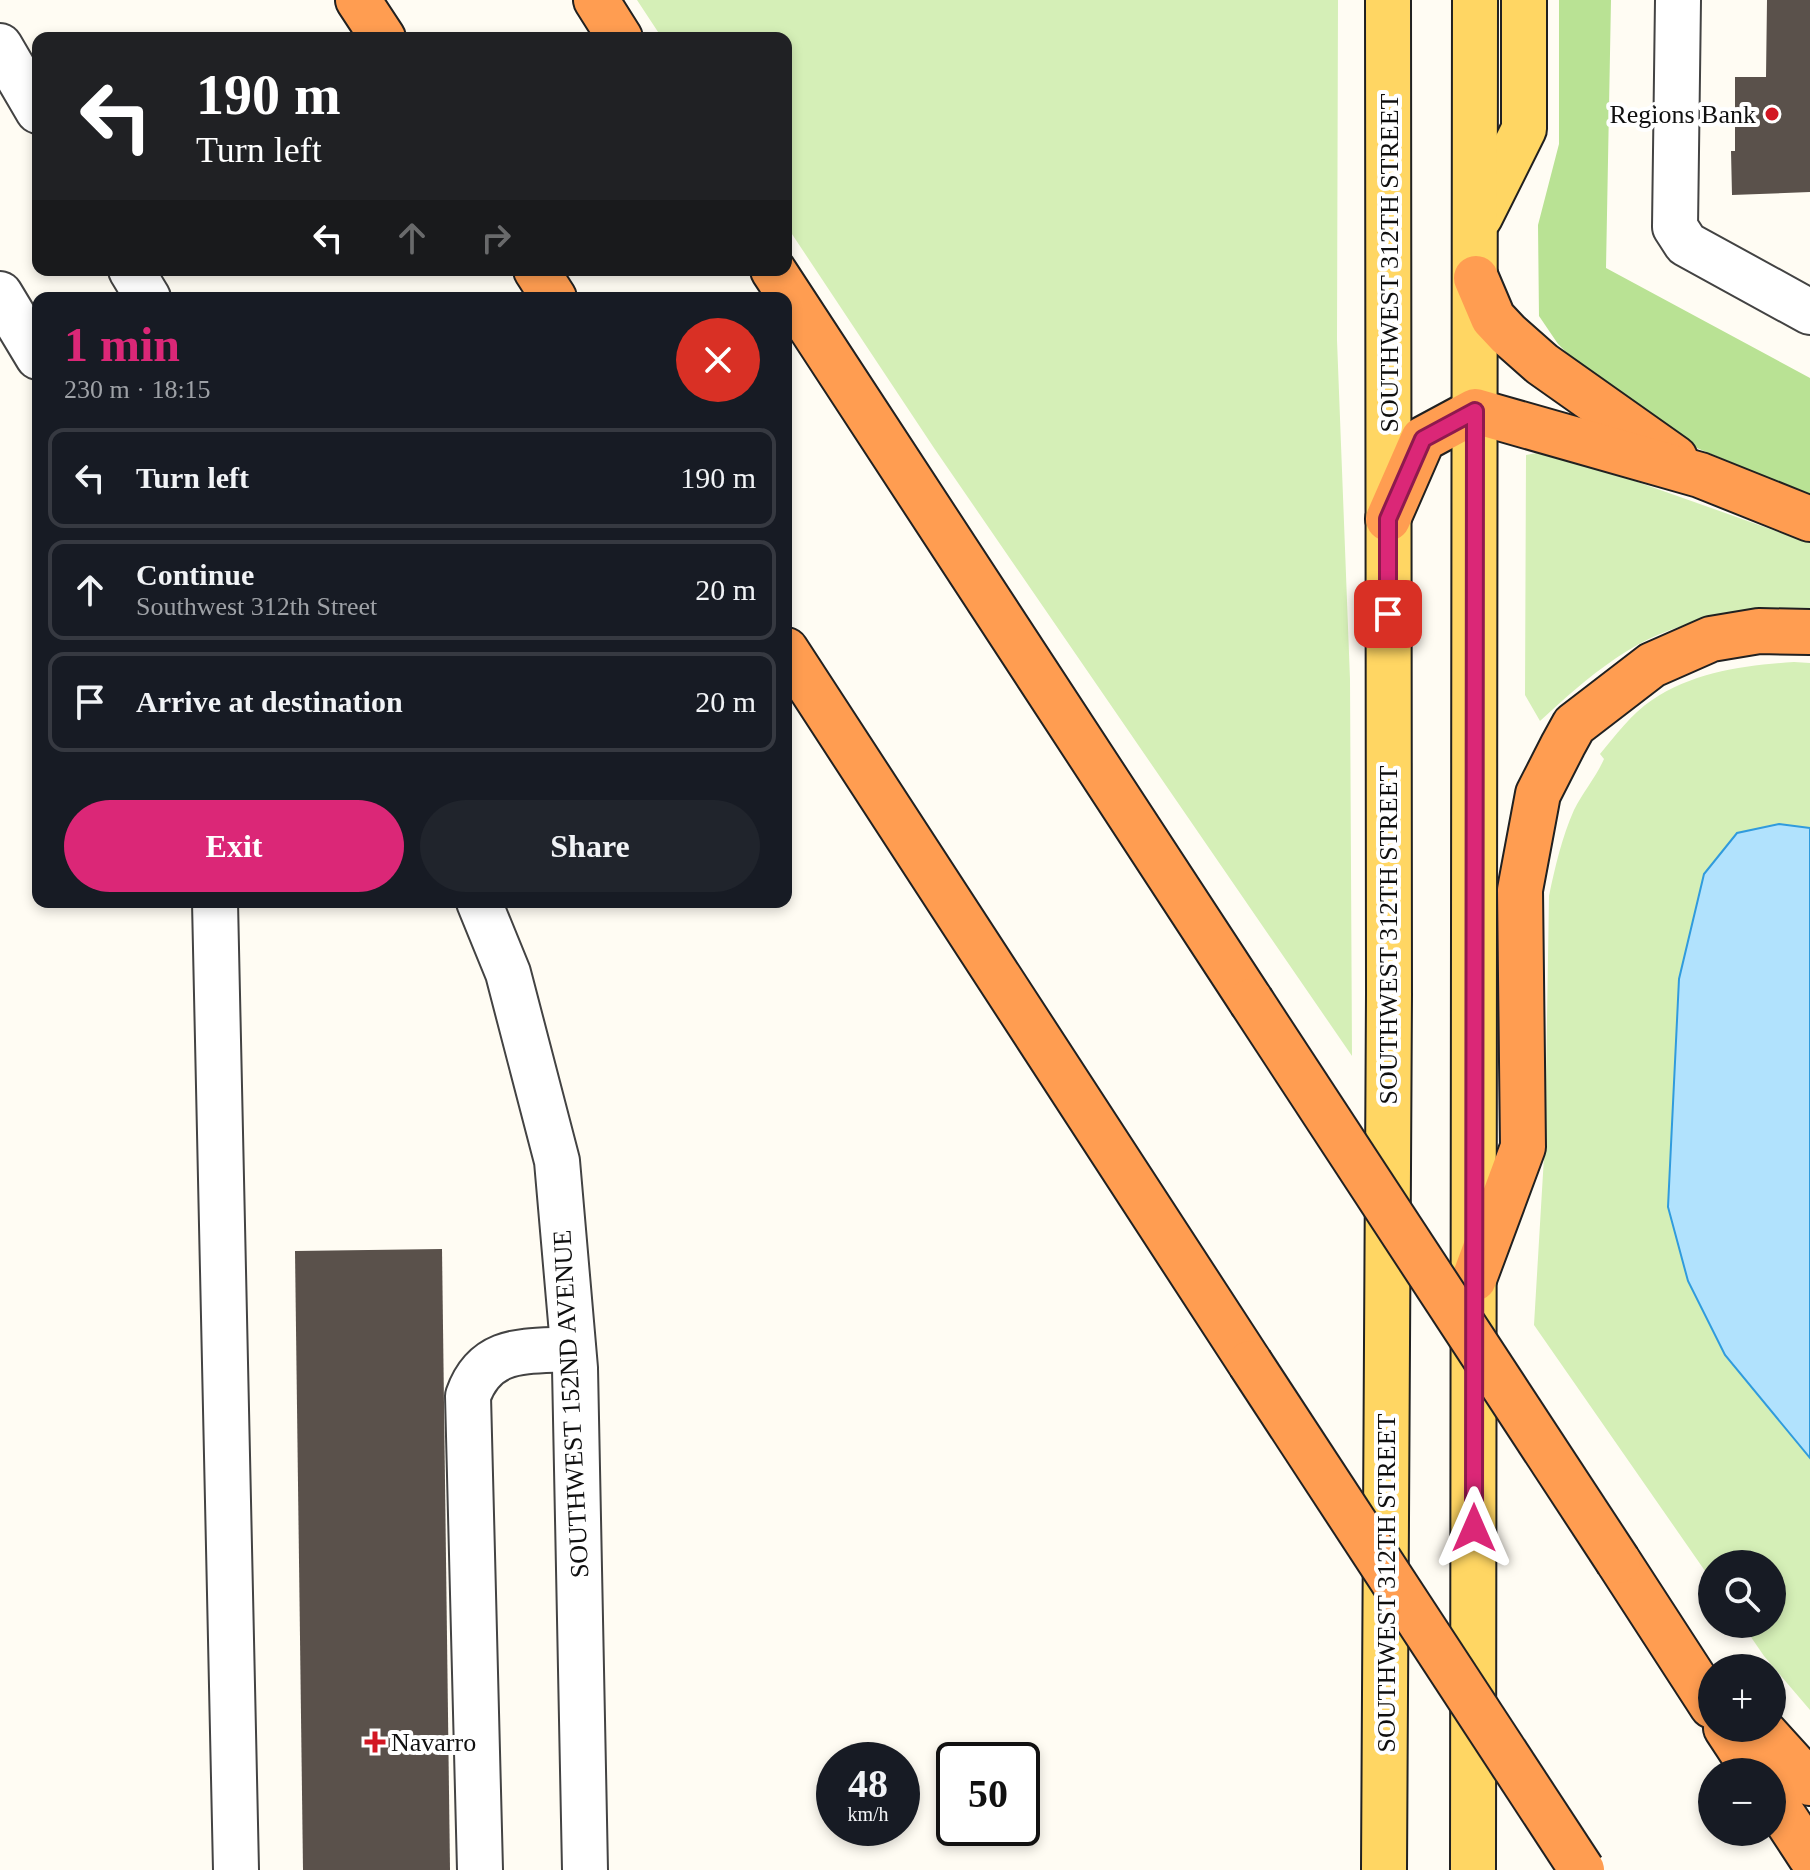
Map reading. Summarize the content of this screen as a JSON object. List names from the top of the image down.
{
  "streets": {
    "main road": ["SOUTHWEST 312TH STREET"],
    "street": ["SOUTHWEST 152ND AVENUE"]
  },
  "places": {
    "other": ["Regions Bank"],
    "health": ["Navarro"]
  },
  "page": {
    "turn": ["190 m", "Turn left"],
    "heading": ["1 min", "230 m · 18:15"],
    "list": [
      {
        "name": "Turn left",
        "value": "190 m"
      },
      {
        "name": "Continue",
        "note": "Southwest 312th Street",
        "value": "20 m"
      },
      {
        "name": "Arrive at destination",
        "value": "20 m"
      }
    ],
    "buttons": ["Exit", "Share"],
    "map_buttons": ["+", "−"],
    "speed": "48 km/h",
    "limit": "50"
  }
}
